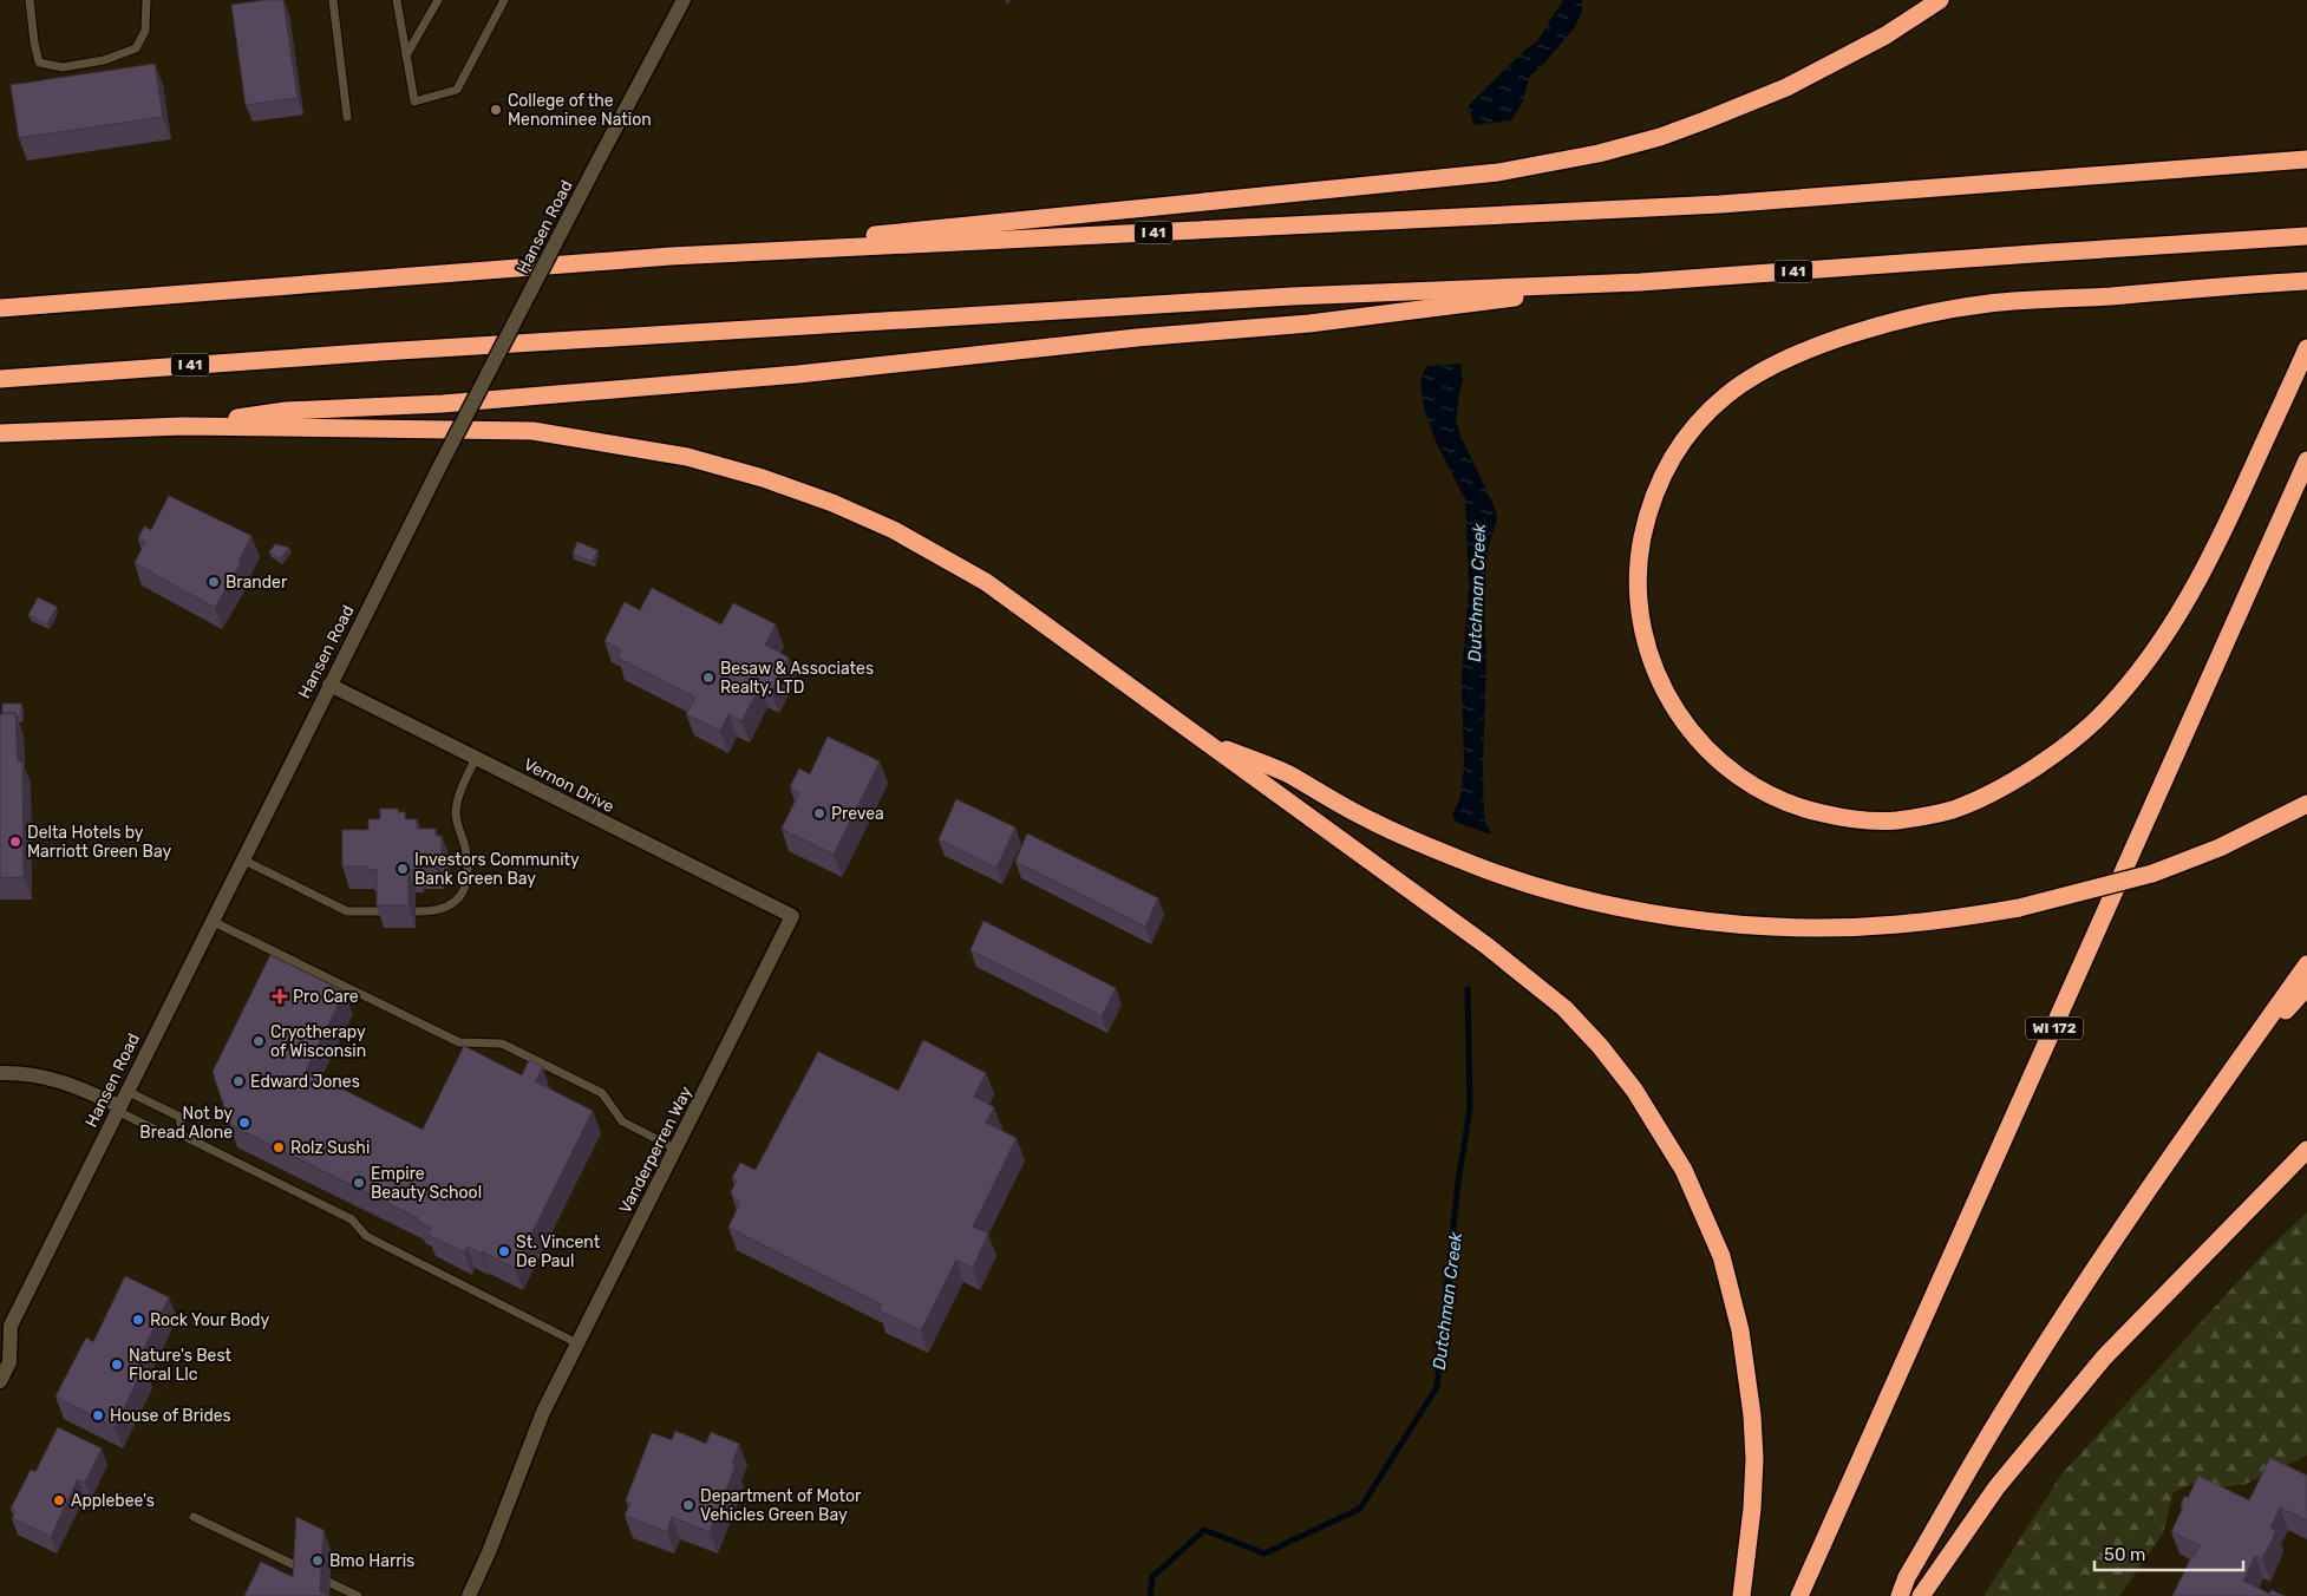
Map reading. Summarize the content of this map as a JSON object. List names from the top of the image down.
{
  "streets": {
    "highway": ["I 41", "WI 172"],
    "street": ["Hansen Road", "Vernon Drive", "Vanderperren Way"]
  },
  "crossings": [
    ["Hansen Road", "Vernon Drive"],
    ["Vernon Drive", "Vanderperren Way"]
  ],
  "water": ["Dutchman Creek"],
  "places": {
    "other": [
      "College of the Menominee Nation",
      "Brander",
      "Besaw & Associates Realty, LTD",
      "Prevea",
      "Delta Hotels by Marriott Green Bay",
      "Investors Community Bank Green Bay",
      "Cryotherapy of Wisconsin",
      "Edward Jones",
      "Not by Bread Alone",
      "Rolz Sushi",
      "Empire Beauty School",
      "St. Vincent De Paul",
      "Rock Your Body",
      "Nature's Best Floral Llc",
      "House of Brides",
      "Applebee's",
      "Department of Motor Vehicles Green Bay",
      "Bmo Harris"
    ],
    "health": ["Pro Care"]
  },
  "scale_bar": "50 m"
}
